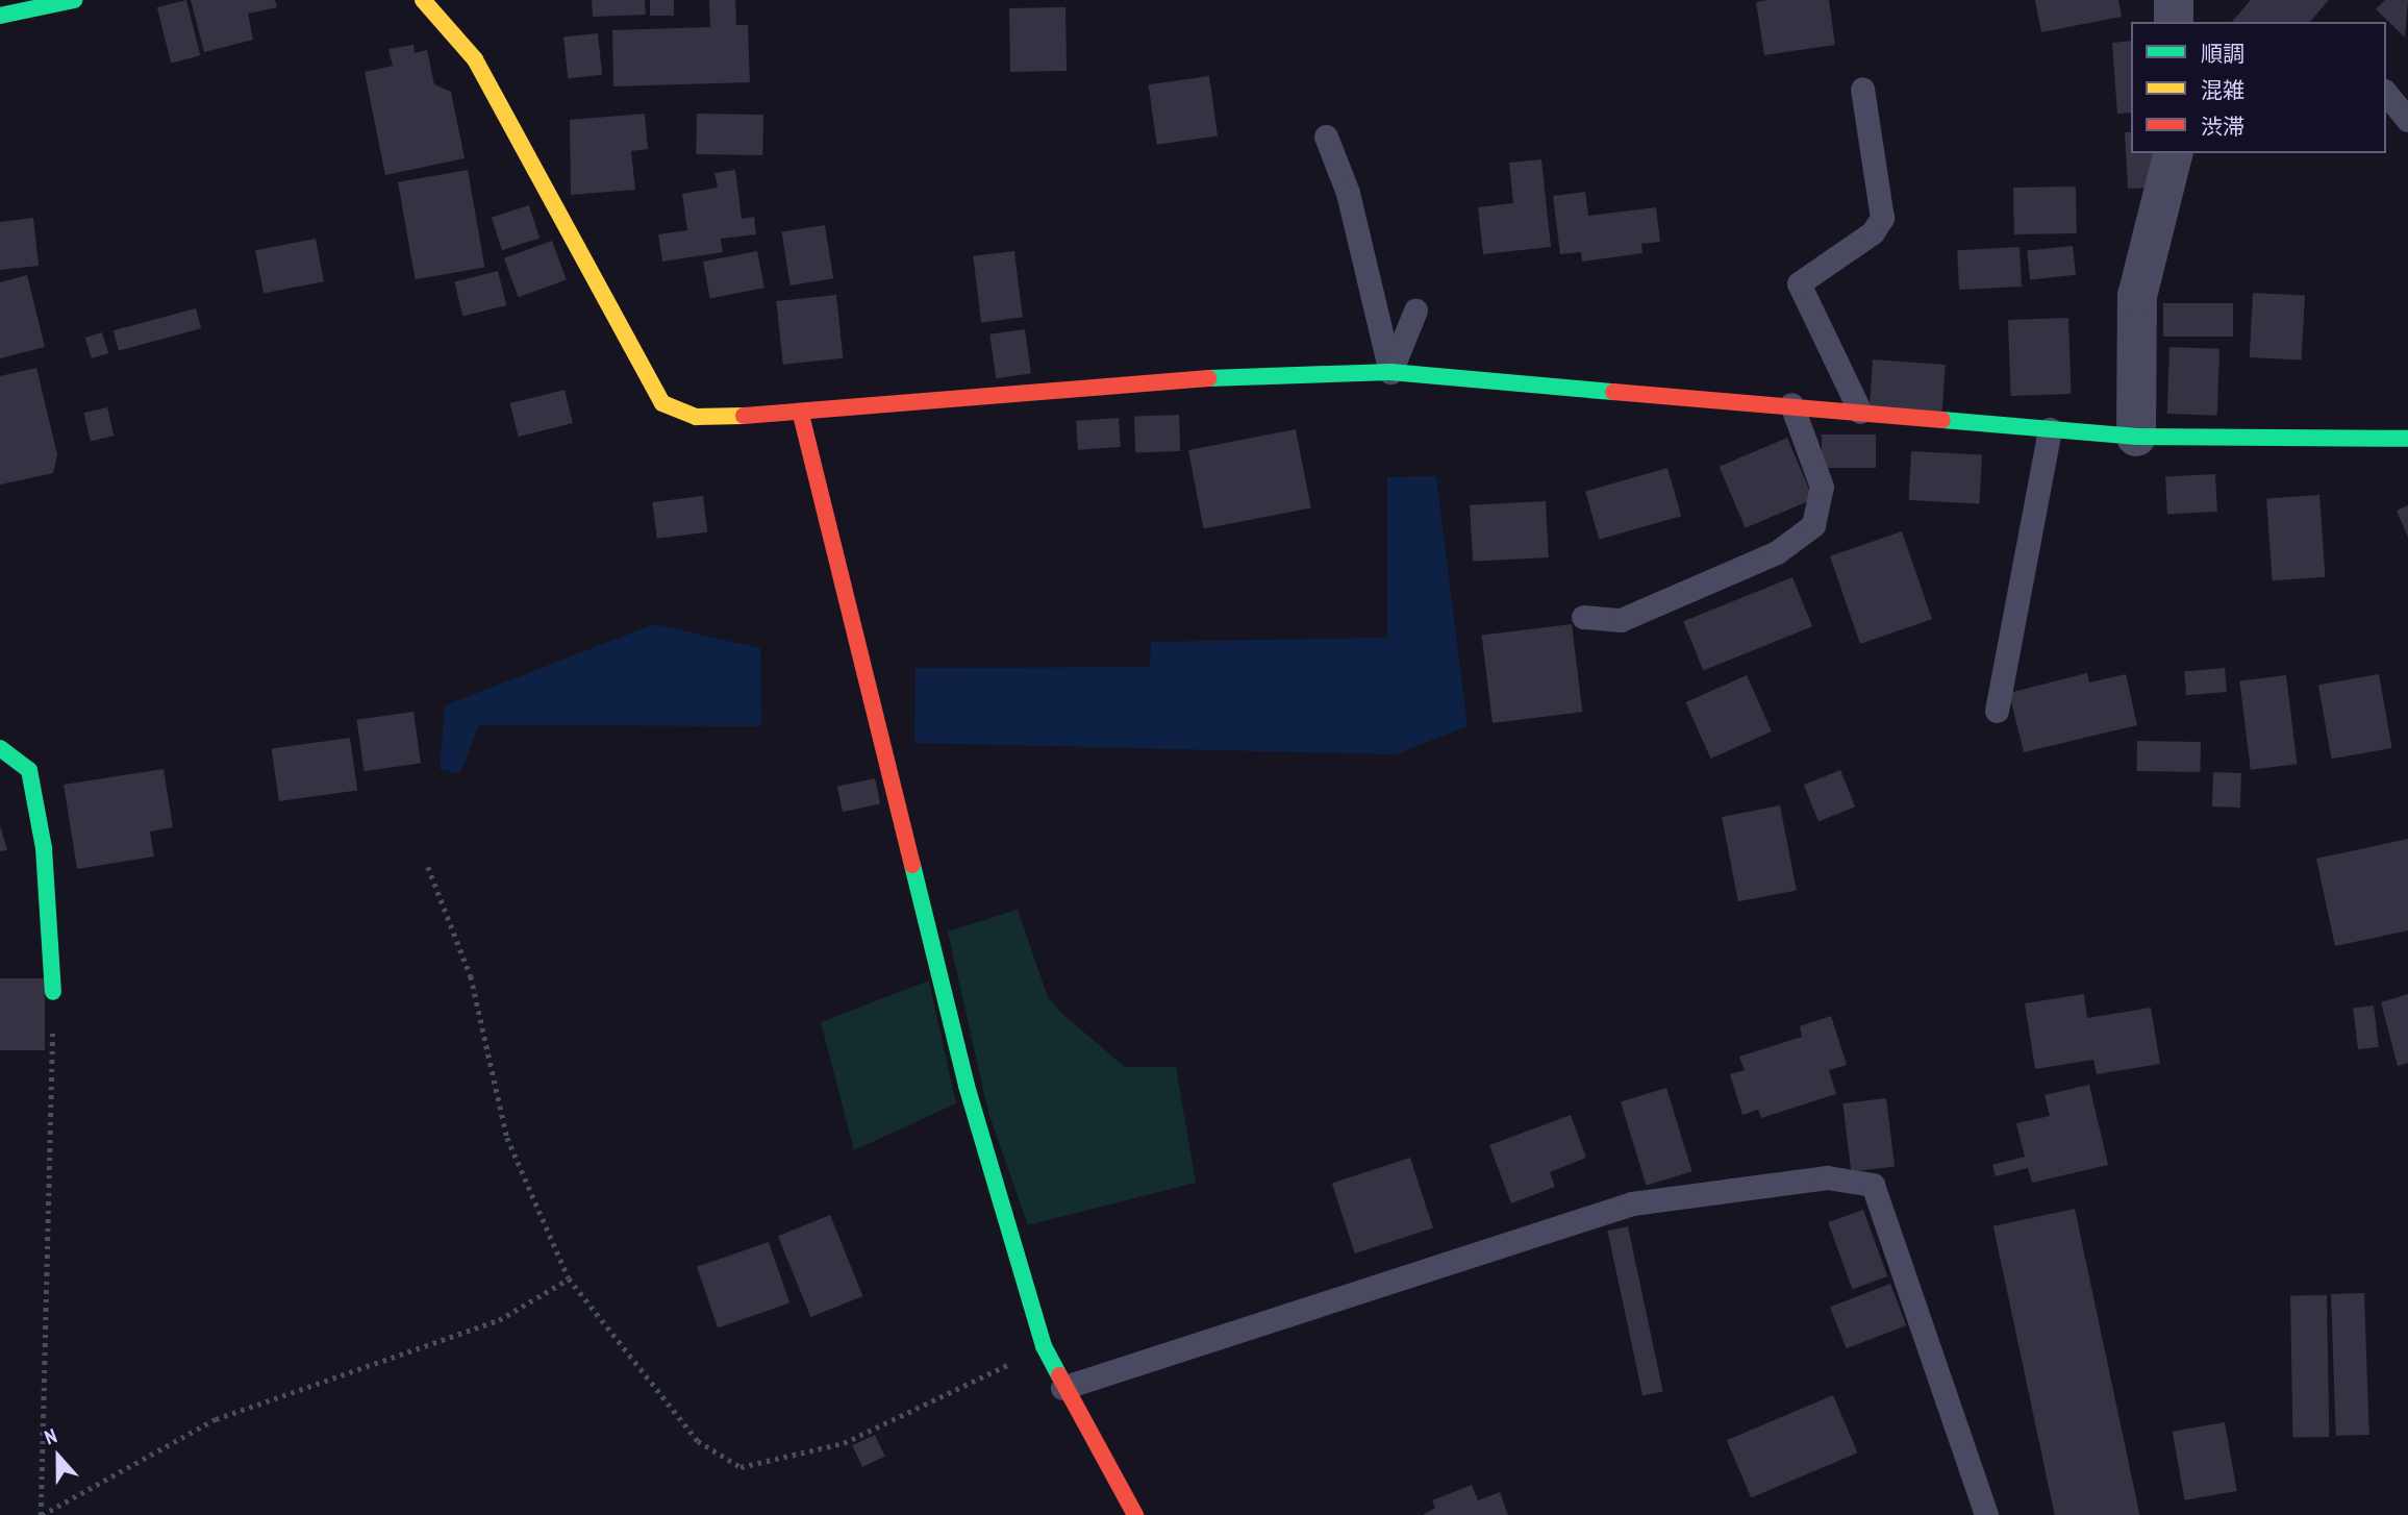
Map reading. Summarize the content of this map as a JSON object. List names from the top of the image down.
{
  "legend": ["順調", "混雑", "渋滞"],
  "north": "top"
}
